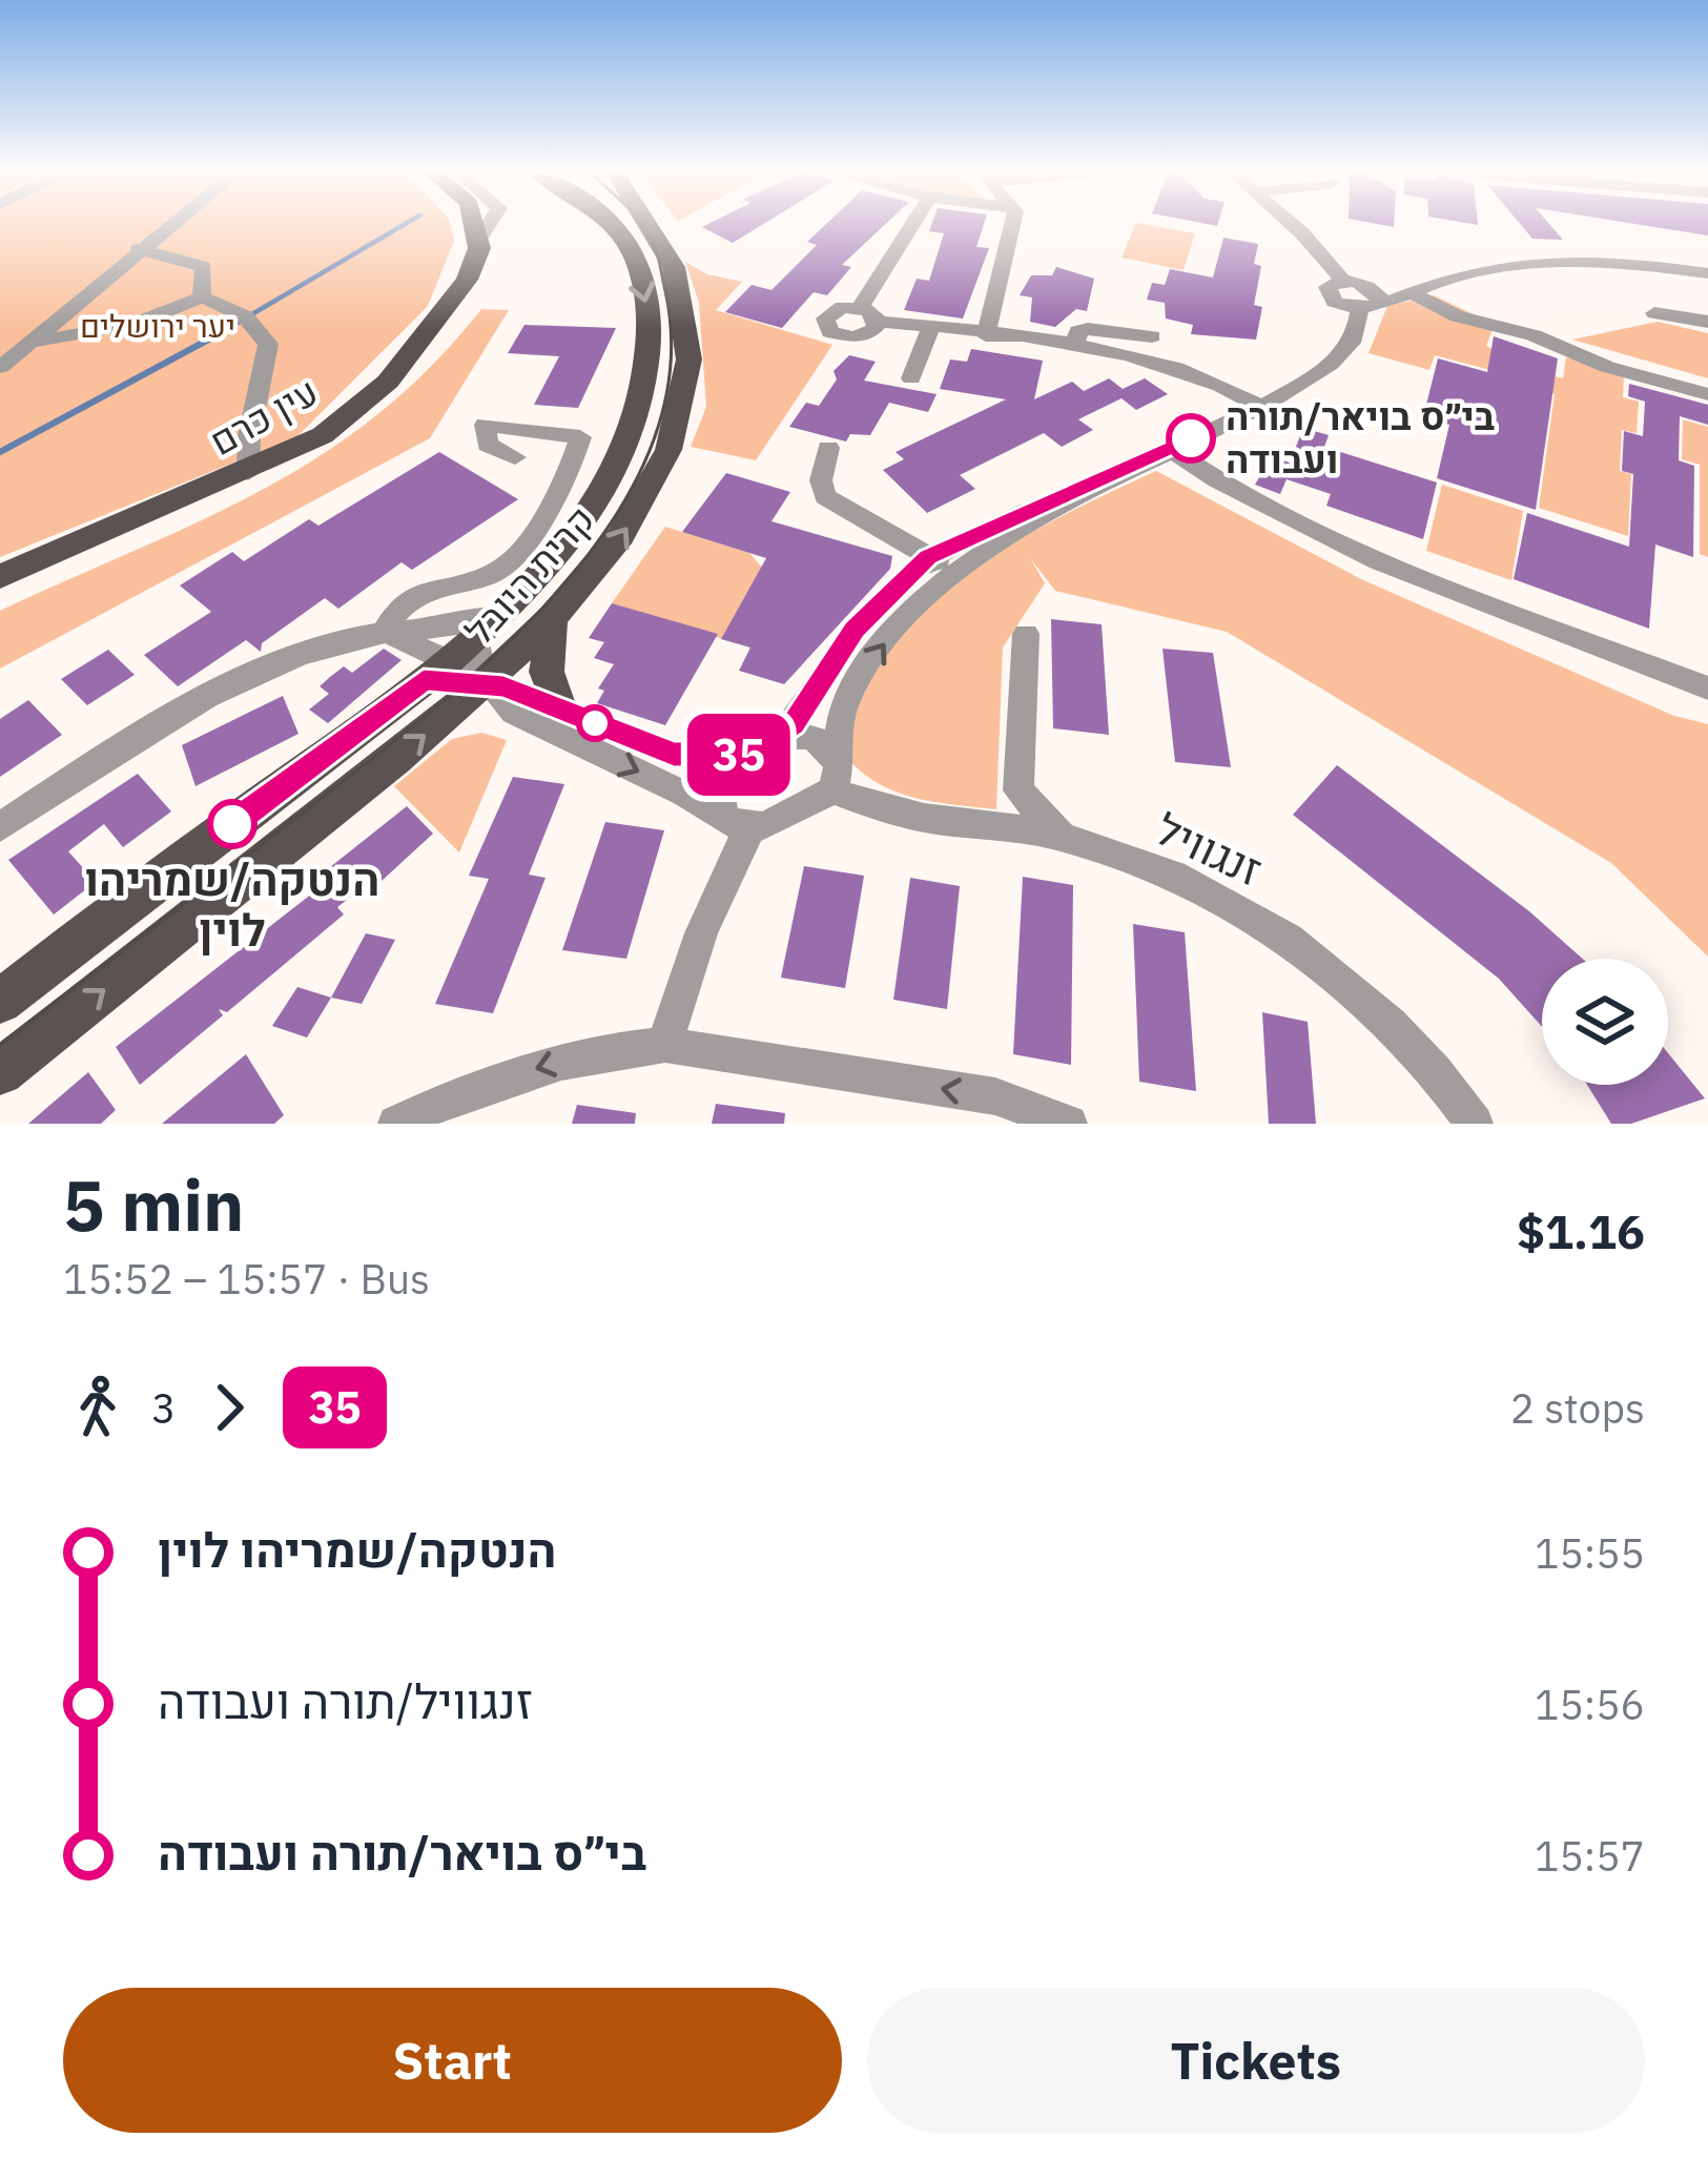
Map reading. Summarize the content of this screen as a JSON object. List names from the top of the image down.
{
  "streets": {
    "main road": ["עין כרם", "קרית היובל"],
    "street": ["זנגוויל"]
  },
  "parks": ["יער ירושלים"],
  "places": ["בי״ס בויאר/תורה ועבודה", "הנטקה/שמריהו לוין"],
  "lines": ["bus line 35"],
  "page": {
    "on_map": "35",
    "heading": ["5 min", "15:52 – 15:57 · Bus", "$1.16"],
    "legs": ["3", "35", "2 stops"],
    "list": [
      {
        "name": "הנטקה/שמריהו לוין",
        "value": "15:55"
      },
      {
        "name": "זנגוויל/תורה ועבודה",
        "value": "15:56"
      },
      {
        "name": "בי״ס בויאר/תורה ועבודה",
        "value": "15:57"
      }
    ],
    "buttons": ["Start", "Tickets"]
  }
}
